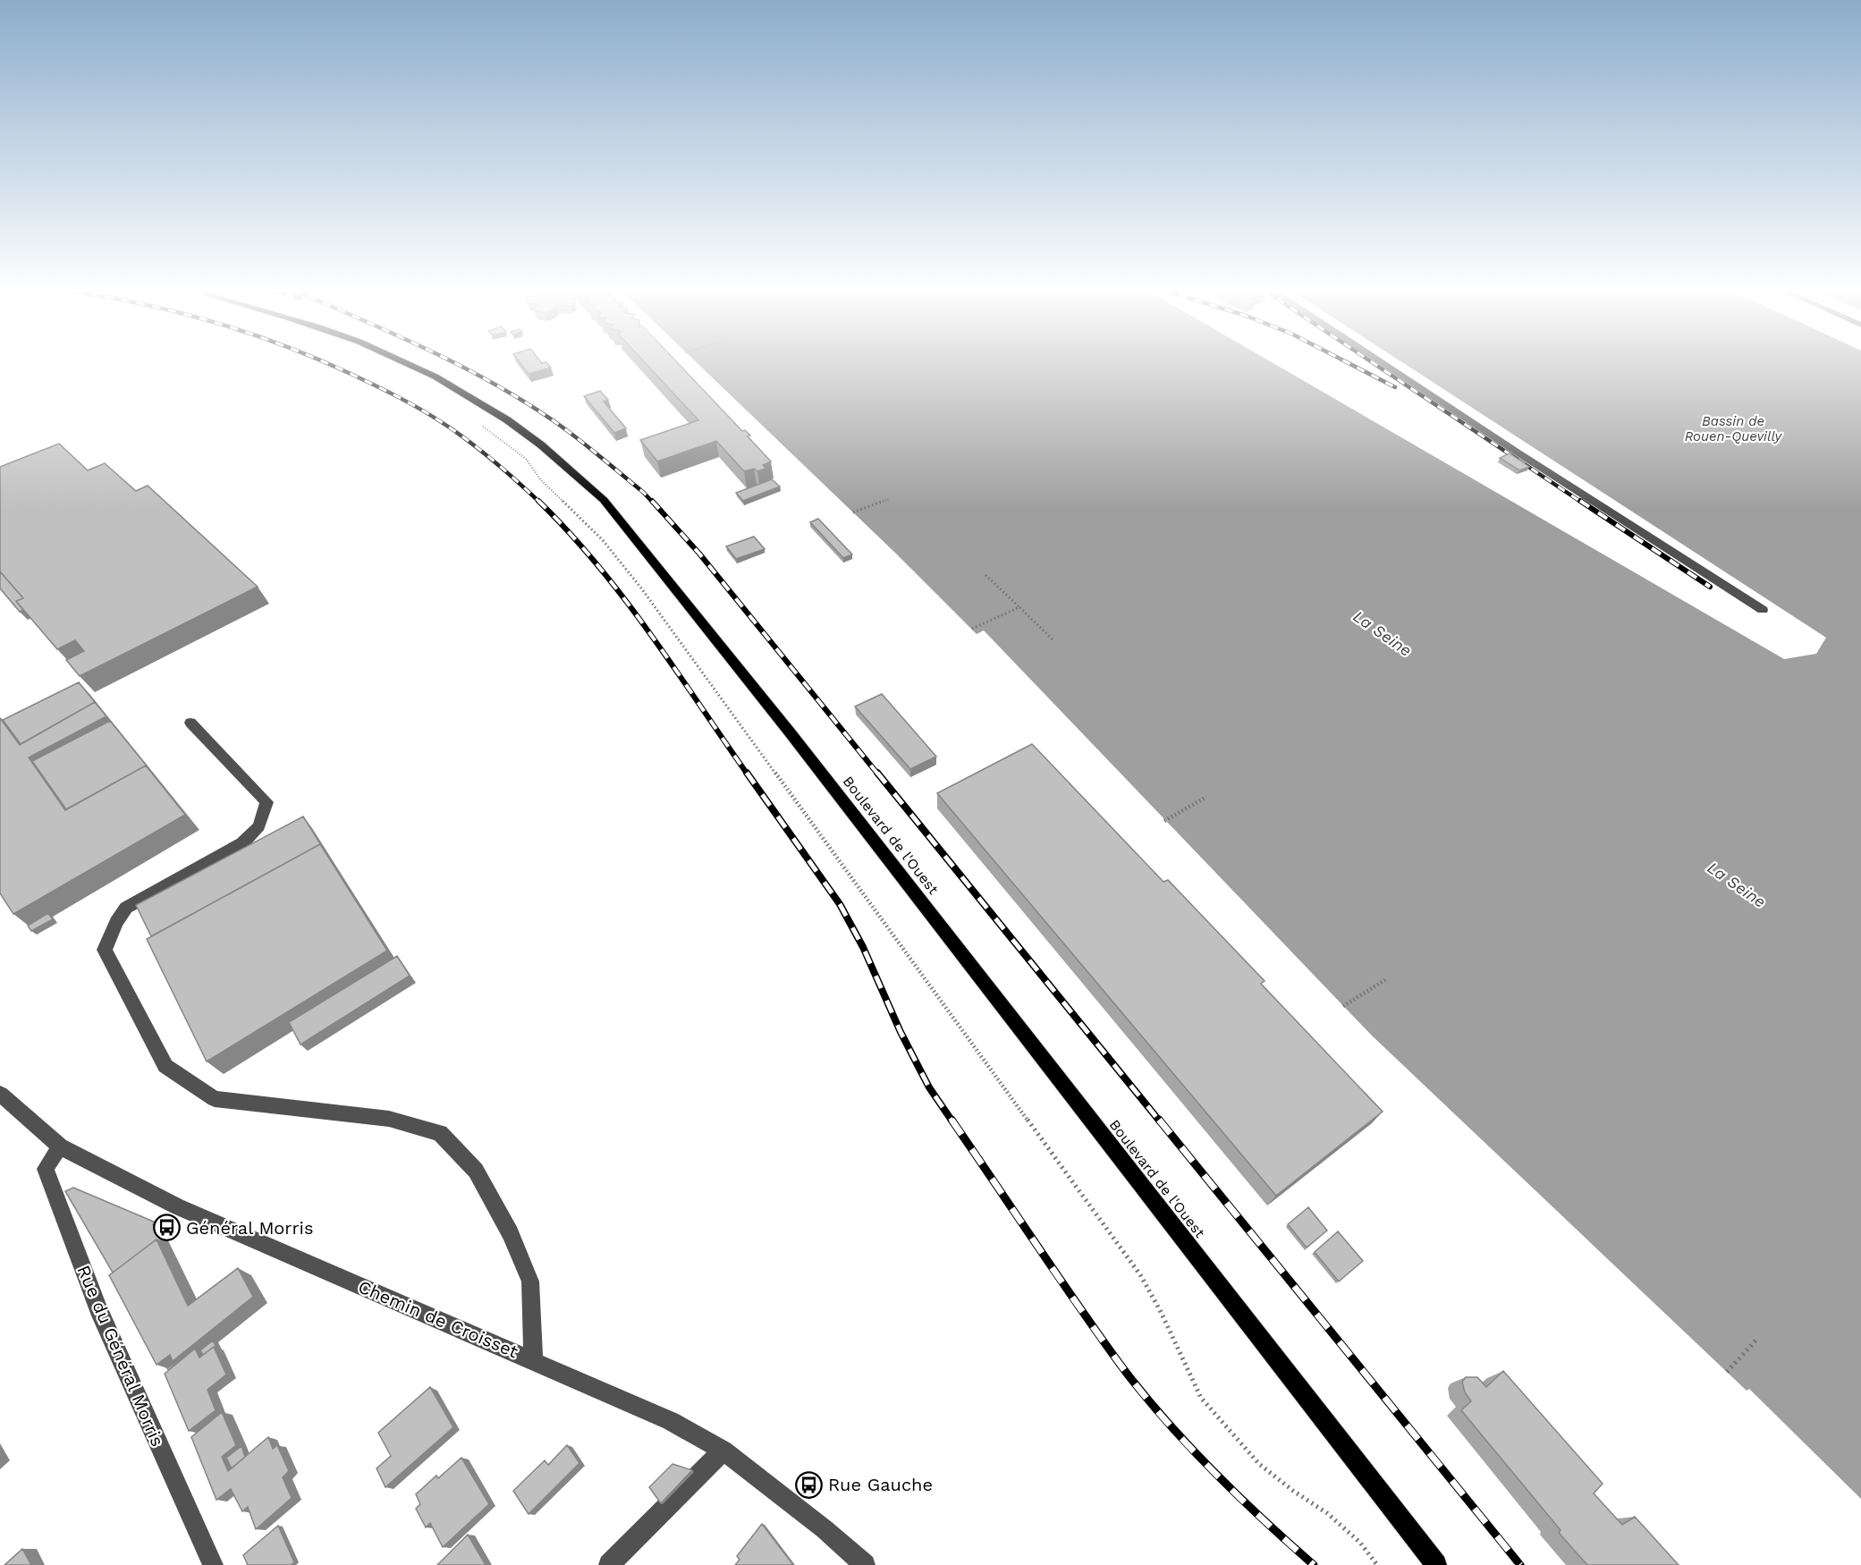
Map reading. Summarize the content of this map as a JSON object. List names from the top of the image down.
{
  "streets": {
    "main road": ["Boulevard de l'Ouest"],
    "street": ["Chemin de Croisset", "Rue du Général Morris"]
  },
  "crossings": [
    ["Chemin de Croisset", "Rue du Général Morris"]
  ],
  "water": ["Bassin de Rouen-Quevilly", "La Seine"],
  "places": {
    "bus stop": ["Général Morris", "Rue Gauche"]
  }
}
